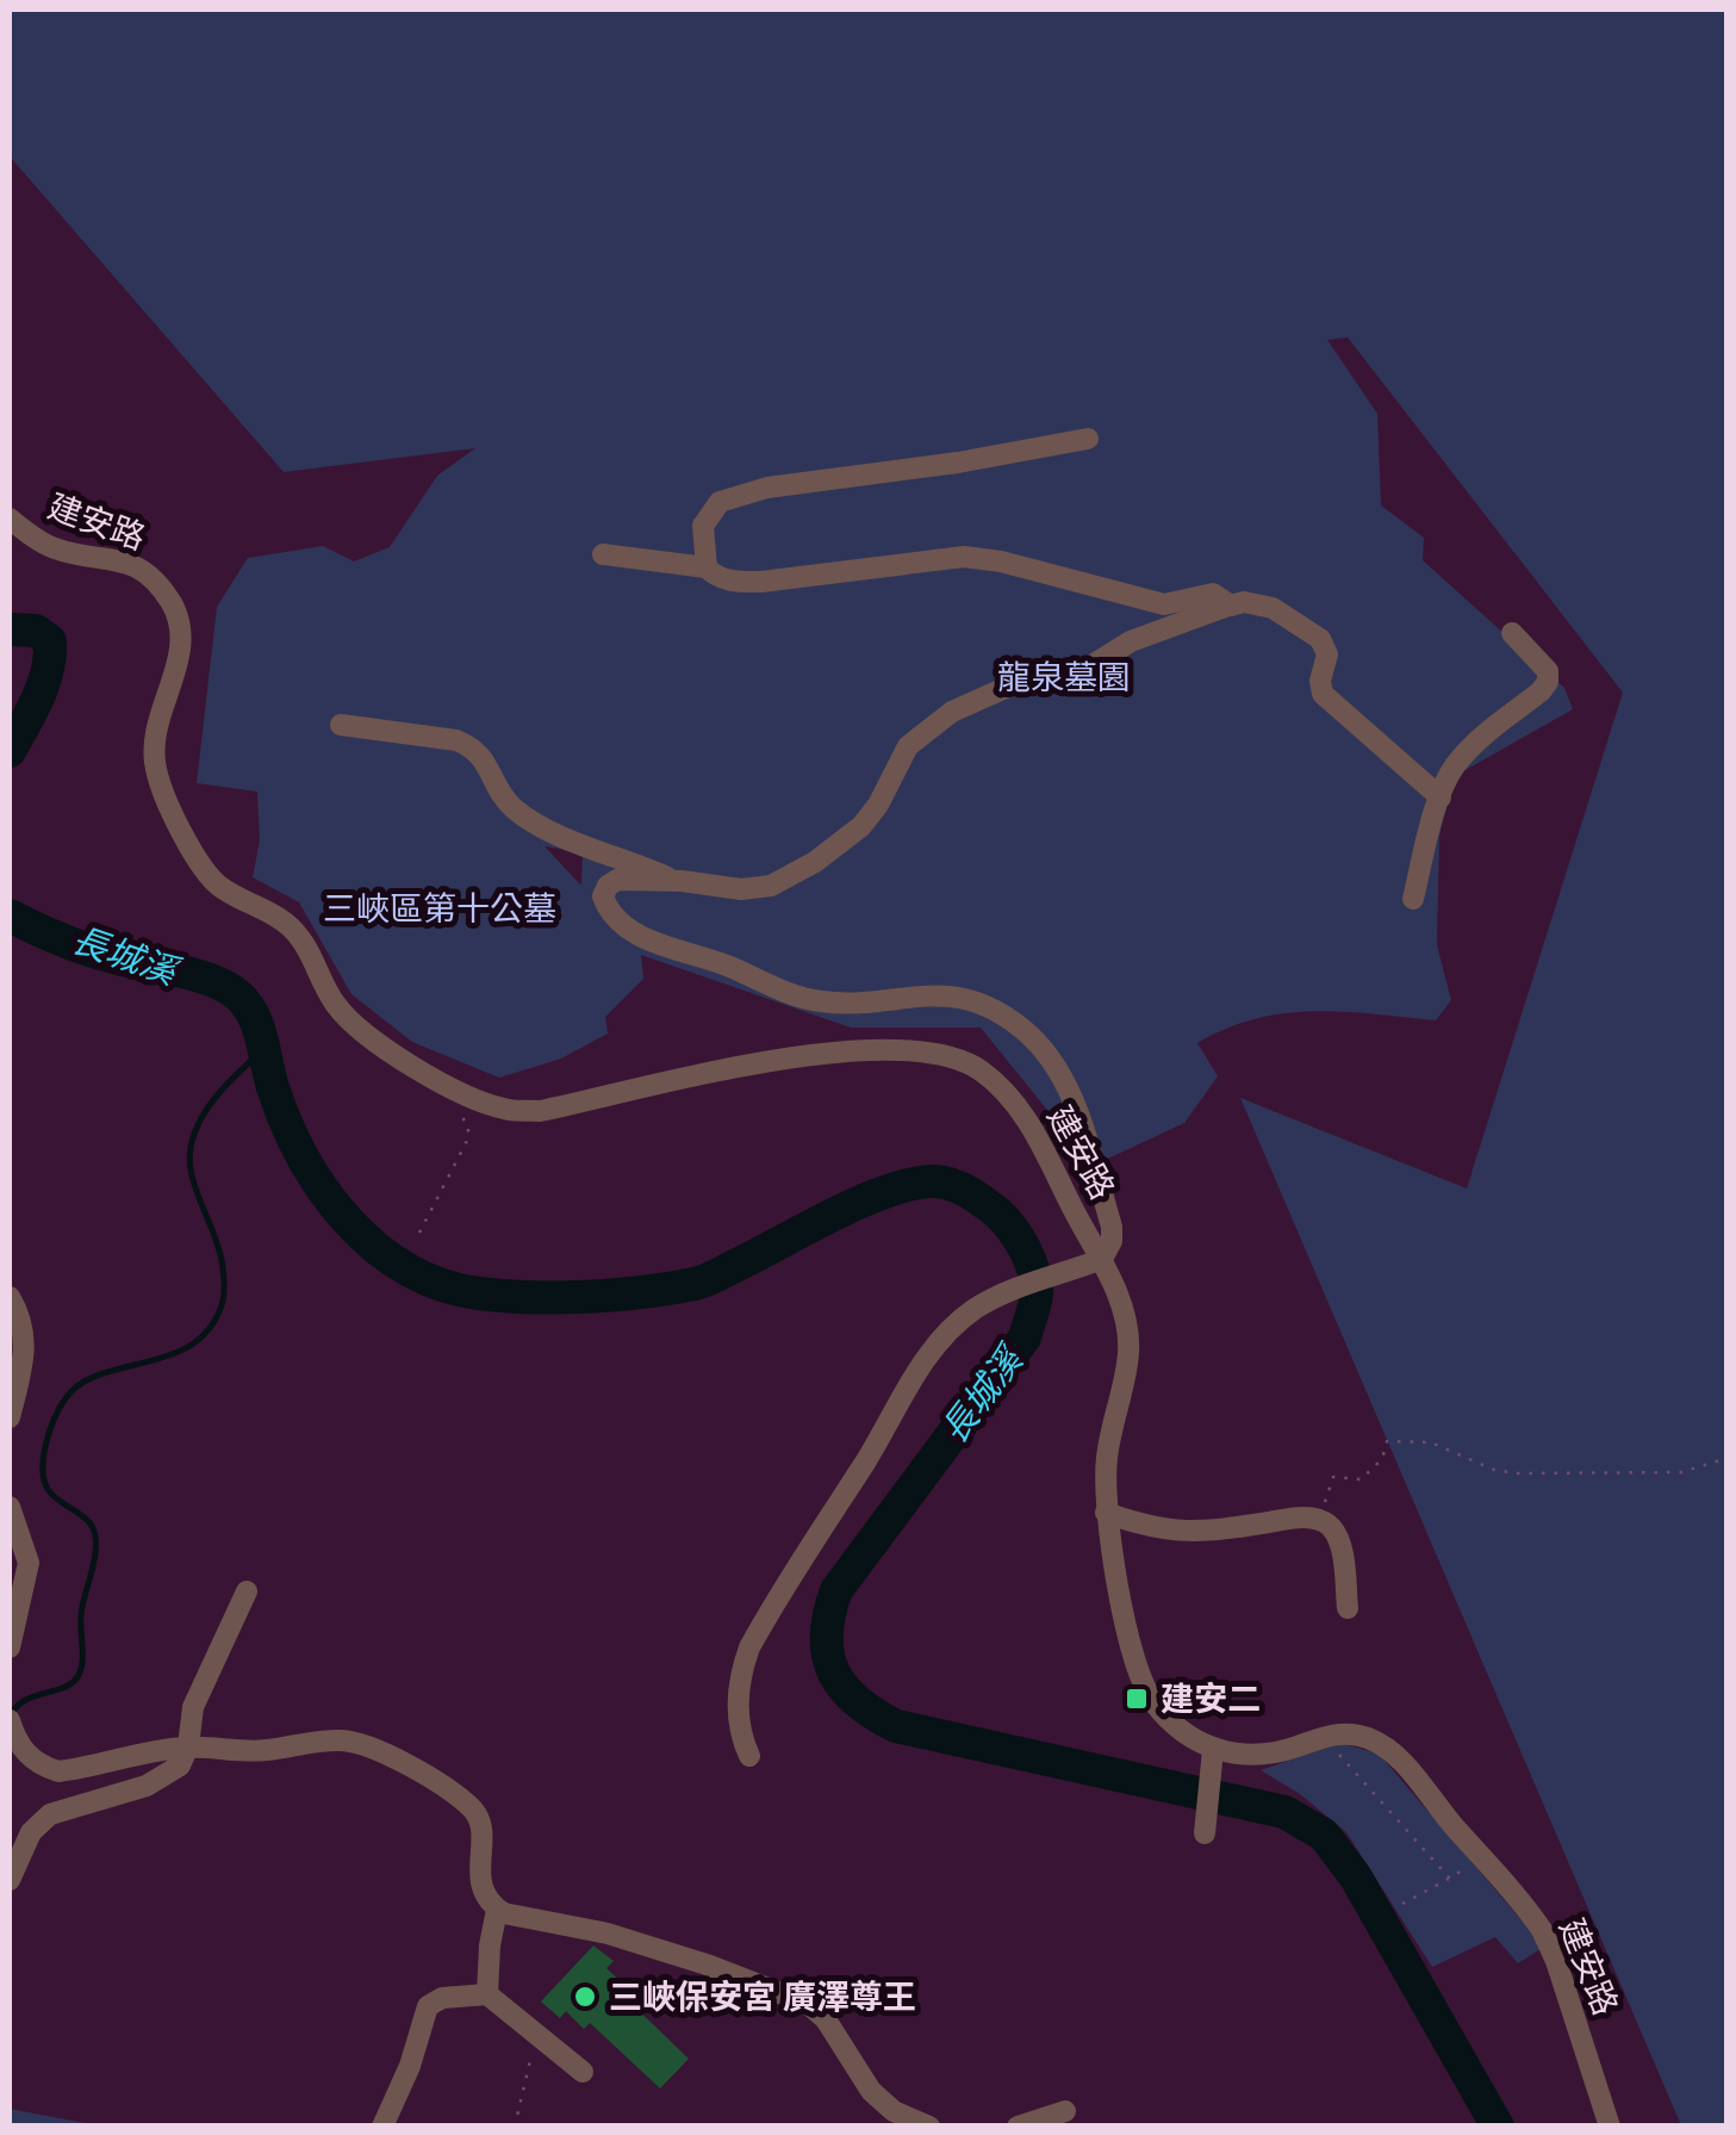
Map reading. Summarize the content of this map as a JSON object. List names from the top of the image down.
{
  "streets": {
    "street": ["建安路"]
  },
  "water": ["長城溪"],
  "parks": ["龍泉墓園", "三峽區第十公墓"],
  "places": {
    "transit": ["建安二"],
    "other": ["三峽保安宮 廣澤尊王"]
  }
}
